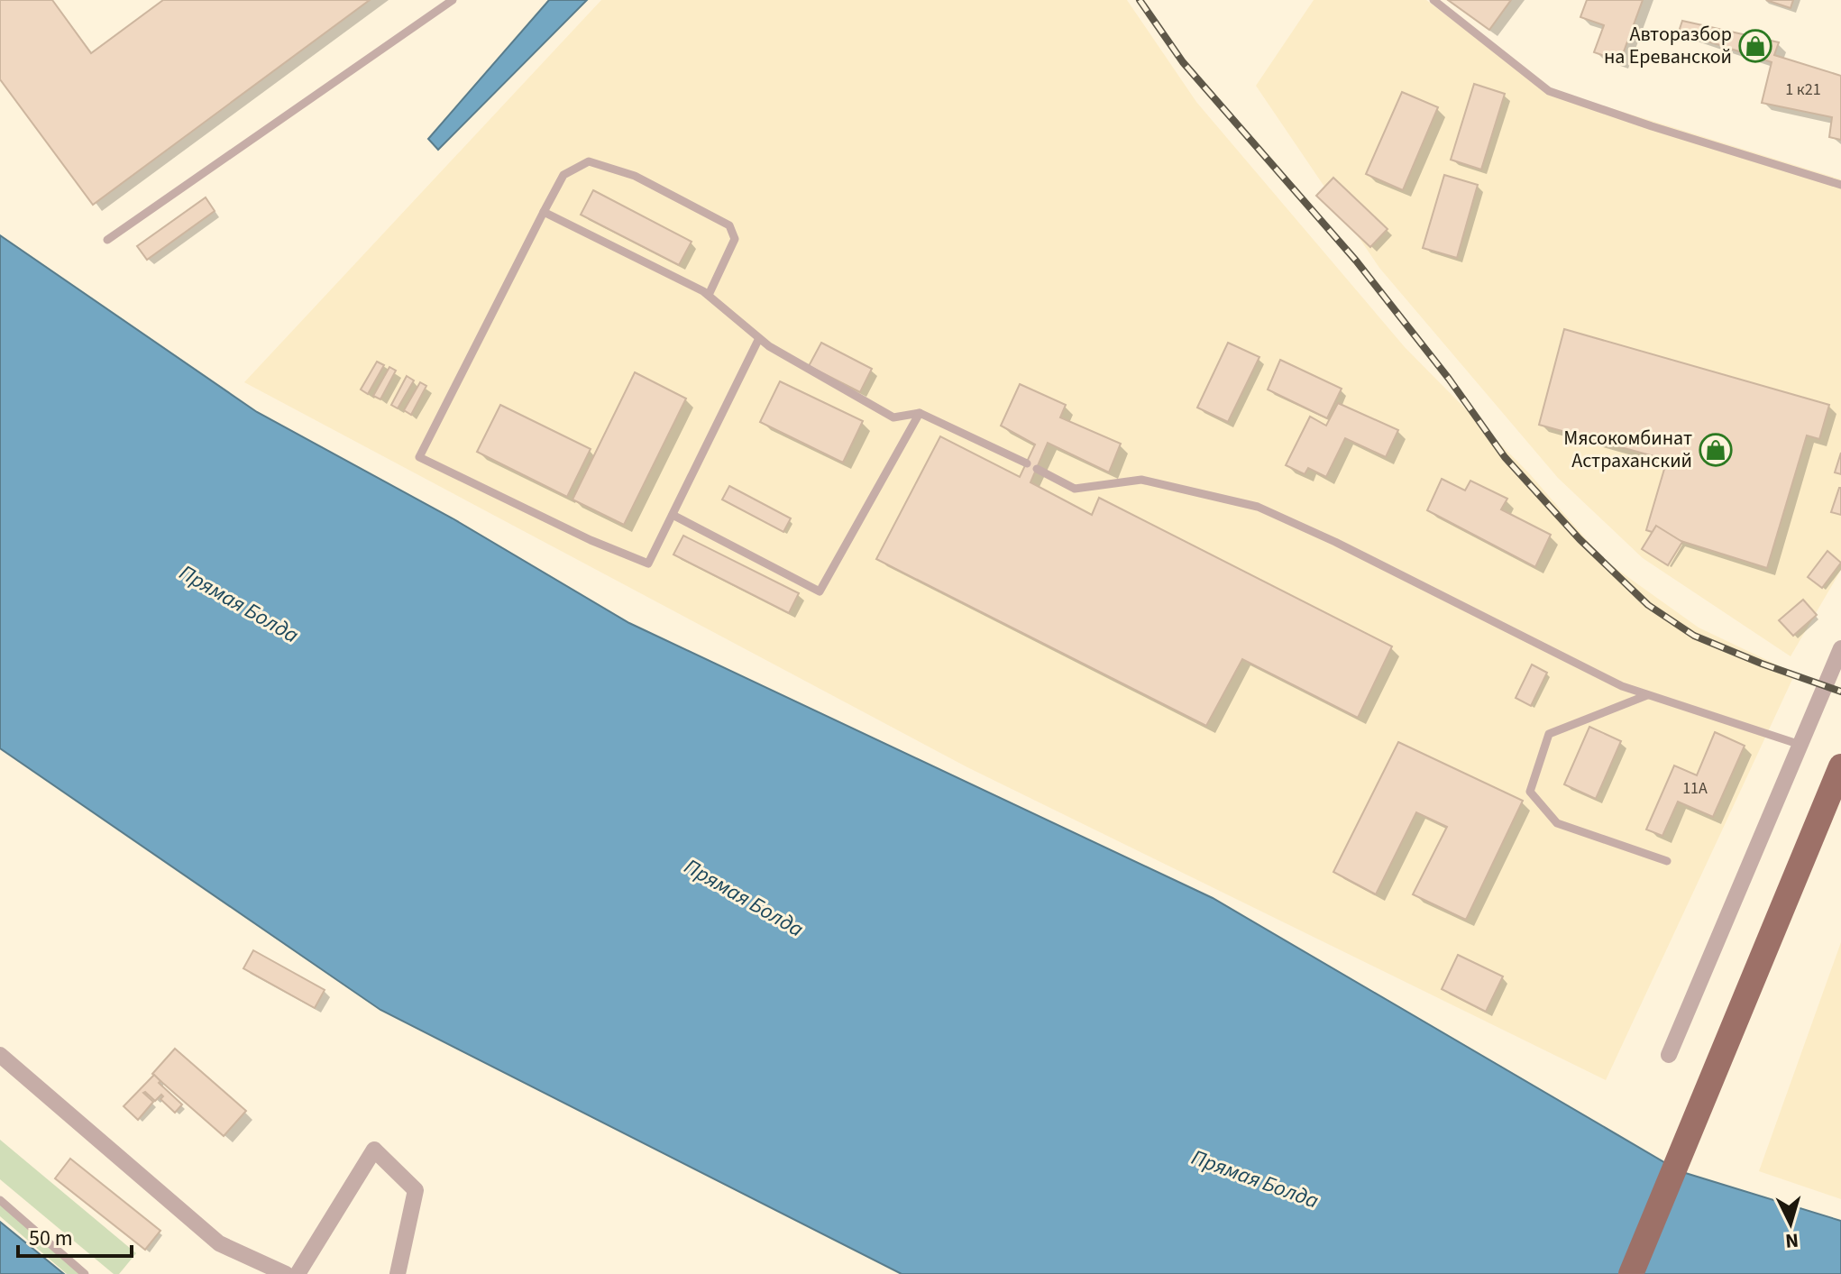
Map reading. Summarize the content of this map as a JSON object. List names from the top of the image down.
{
  "water": ["Прямая Болда"],
  "places": {
    "shop": ["Авторазбор на Ереванской", "Мясокомбинат Астраханский"]
  },
  "house_numbers": ["1 к21", "11А"],
  "scale_bar": "50 m",
  "north": "bottom"
}
